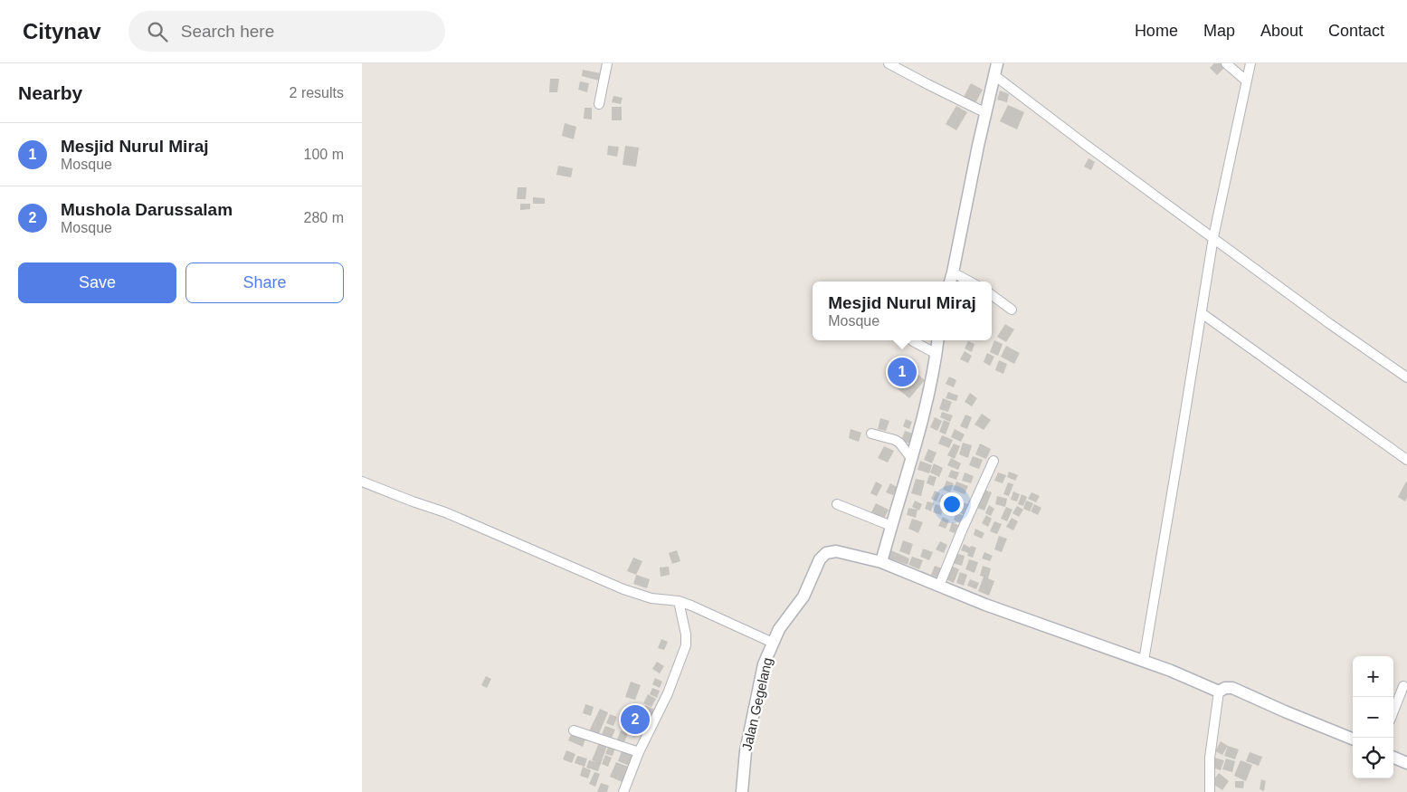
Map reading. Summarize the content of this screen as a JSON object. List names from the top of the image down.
{
  "streets": {
    "street": ["Jalan Gegelang"]
  },
  "page": {
    "header": "Citynav",
    "search": "Search here",
    "nav": [
      "Home",
      "Map",
      "About",
      "Contact"
    ],
    "heading": ["Nearby", "2 results"],
    "list": [
      {
        "mark": "1",
        "name": "Mesjid Nurul Miraj",
        "note": "Mosque",
        "value": "100 m"
      },
      {
        "mark": "2",
        "name": "Mushola Darussalam",
        "note": "Mosque",
        "value": "280 m"
      }
    ],
    "buttons": ["Save", "Share"],
    "popup": ["Mesjid Nurul Miraj", "Mosque"],
    "pins": ["1", "2"],
    "map_buttons": ["+", "−"]
  }
}
